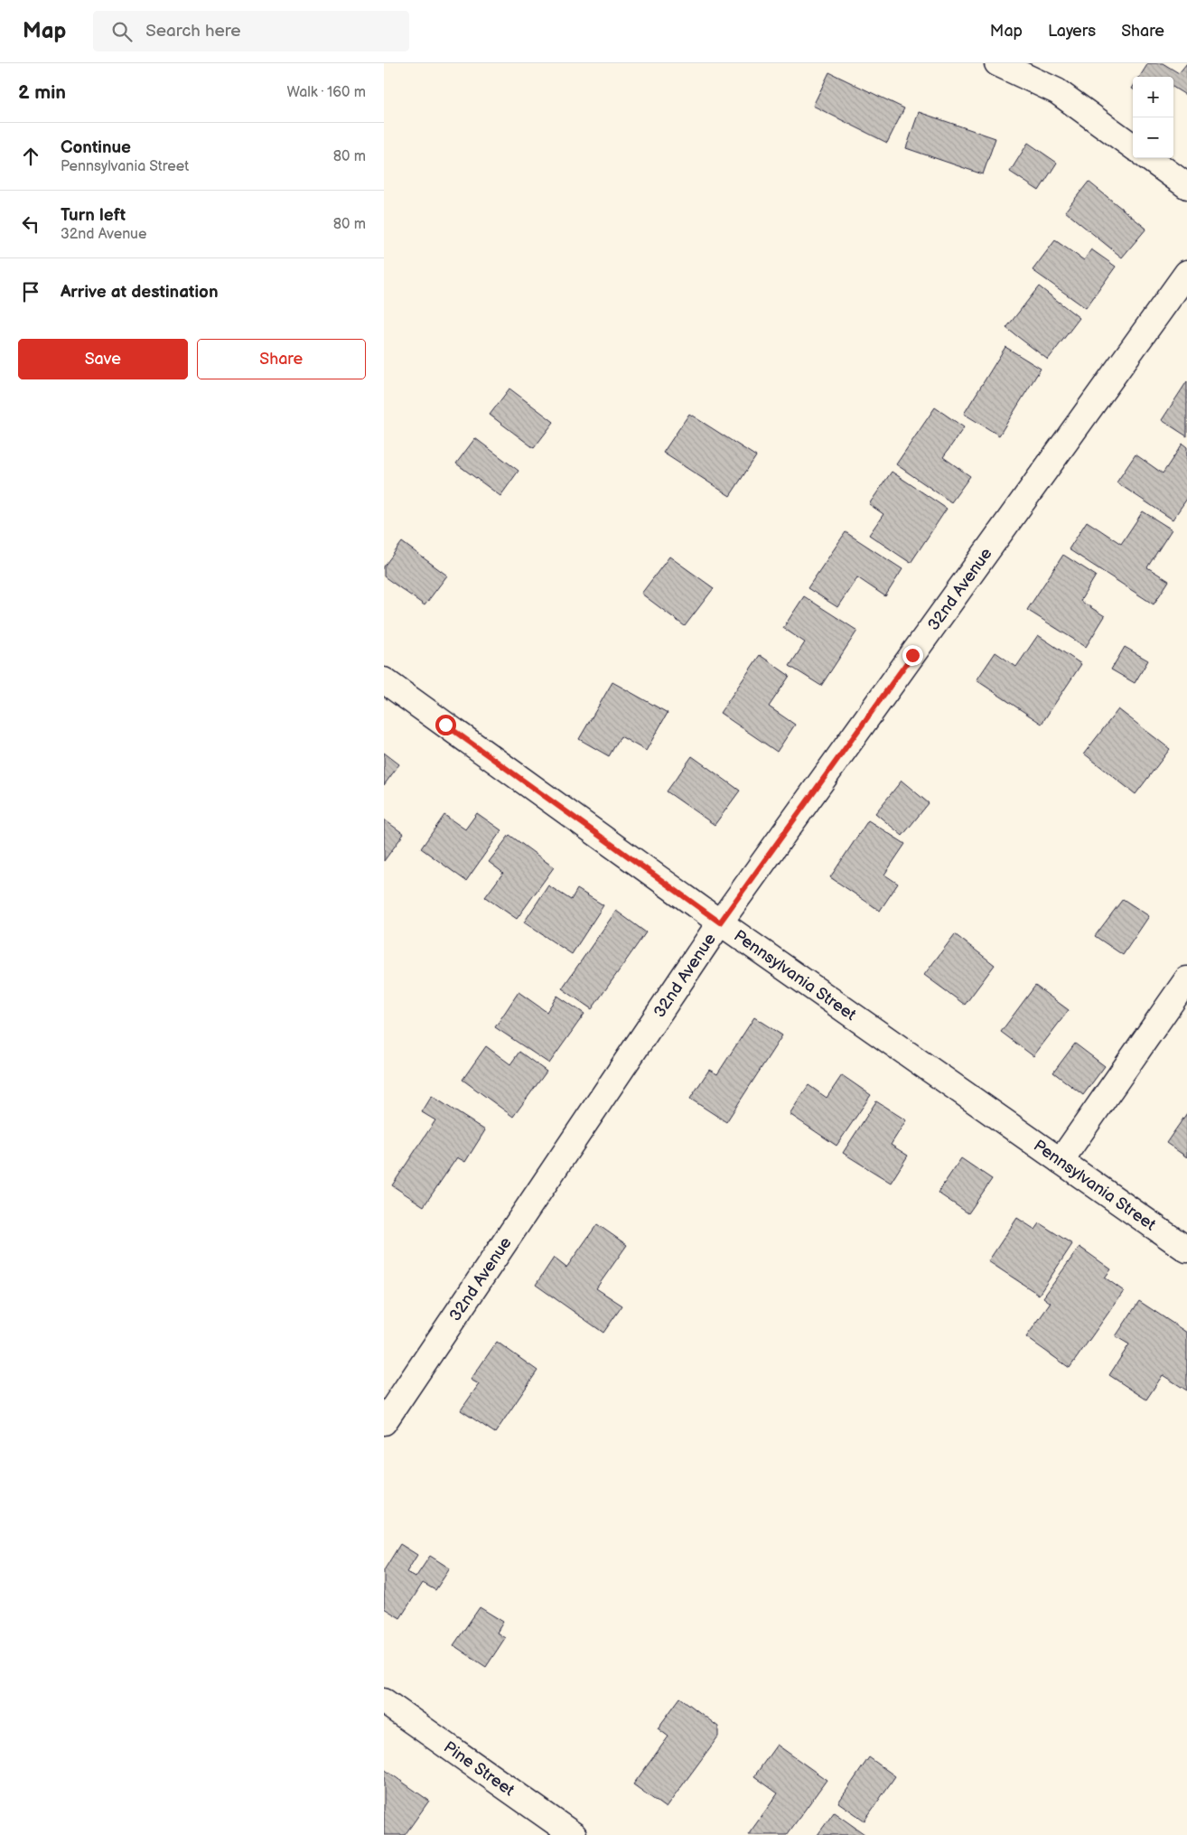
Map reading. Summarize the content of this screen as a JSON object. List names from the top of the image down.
{
  "streets": {
    "street": ["32nd Avenue", "Pennsylvania Street", "Pine Street"]
  },
  "crossings": [
    ["32nd Avenue", "Pennsylvania Street"]
  ],
  "page": {
    "header": "Map",
    "search": "Search here",
    "nav": ["Map", "Layers", "Share"],
    "heading": ["2 min", "Walk · 160 m"],
    "map_buttons": ["+", "−"],
    "list": [
      ["Continue", "Pennsylvania Street", "80 m"],
      ["Turn left", "32nd Avenue", "80 m"],
      "Arrive at destination"
    ],
    "buttons": ["Save", "Share"]
  }
}
